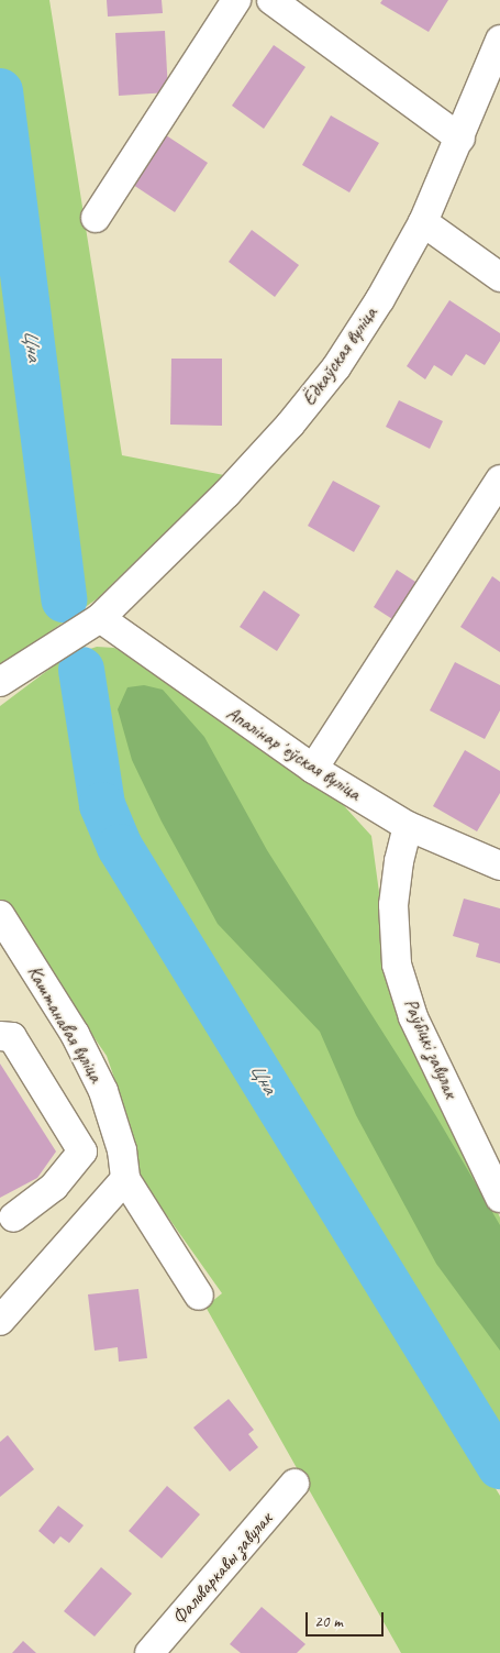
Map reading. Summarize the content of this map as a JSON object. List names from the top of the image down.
{
  "streets": {
    "street": [
      "Ёдкаўская вуліца",
      "Апалінарʼеўская вуліца",
      "Каштанавая вуліца",
      "Раўбіцкі завулак",
      "Фальваркавы завулак"
    ]
  },
  "crossings": [
    ["Ёдкаўская вуліца", "Апалінарʼеўская вуліца"],
    ["Апалінарʼеўская вуліца", "Раўбіцкі завулак"]
  ],
  "water": ["Цна"],
  "scale_bar": "20 m"
}
